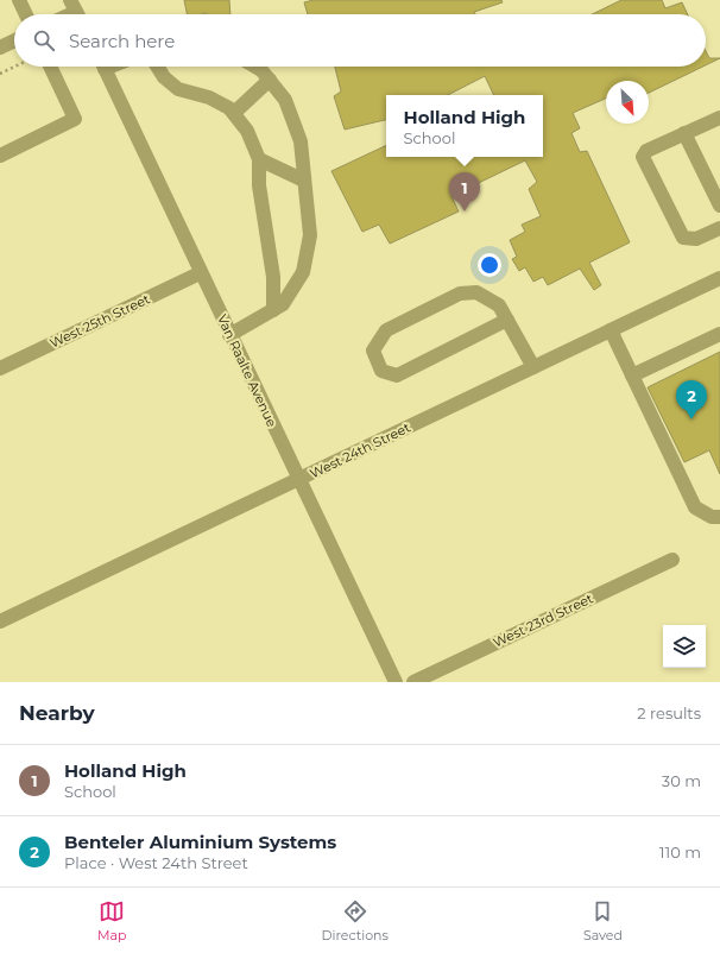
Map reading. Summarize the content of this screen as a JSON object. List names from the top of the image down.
{
  "streets": {
    "street": [
      "West 25th Street",
      "Van Raalte Avenue",
      "West 24th Street",
      "West 23rd Street"
    ]
  },
  "crossings": [
    ["West 25th Street", "Van Raalte Avenue"],
    ["Van Raalte Avenue", "West 24th Street"]
  ],
  "north": "bottom right",
  "page": {
    "search": "Search here",
    "popup": ["Holland High", "School"],
    "pins": ["1", "2"],
    "heading": ["Nearby", "2 results"],
    "list": [
      {
        "mark": "1",
        "name": "Holland High",
        "note": "School",
        "value": "30 m"
      },
      {
        "mark": "2",
        "name": "Benteler Aluminium Systems",
        "note": "Place · West 24th Street",
        "value": "110 m"
      }
    ],
    "nav": ["Map", "Directions", "Saved"]
  }
}
